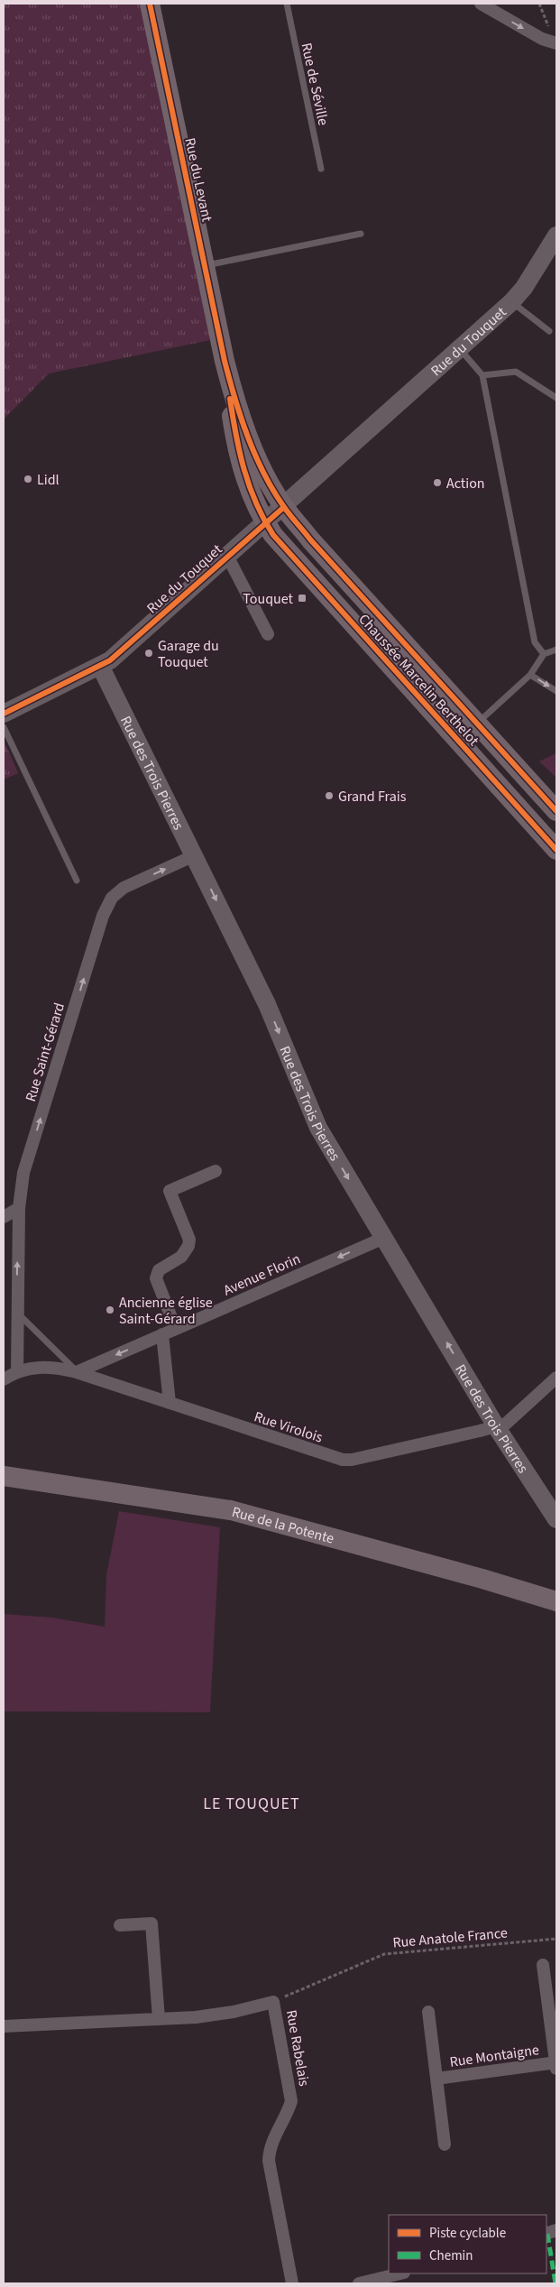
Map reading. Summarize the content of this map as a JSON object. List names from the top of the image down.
{
  "streets": {
    "main road": ["Rue du Levant", "Chaussée Marcelin Berthelot", "Rue de la Potente"],
    "street": [
      "Rue du Touquet",
      "Rue des Trois Pierres",
      "Rue Saint-Gérard",
      "Avenue Florin",
      "Rue Virolois",
      "Rue Rabelais",
      "Rue Montaigne"
    ],
    "lane": ["Rue de Séville"],
    "path": ["Rue Anatole France"]
  },
  "crossings": [
    ["Rue du Levant", "Rue du Touquet"],
    ["Rue du Levant", "Chaussée Marcelin Berthelot"],
    ["Rue du Touquet", "Chaussée Marcelin Berthelot"],
    ["Rue du Touquet", "Rue des Trois Pierres"],
    ["Rue des Trois Pierres", "Rue Saint-Gérard"],
    ["Rue des Trois Pierres", "Avenue Florin"],
    ["Rue des Trois Pierres", "Rue Virolois"],
    ["Rue Saint-Gérard", "Rue Virolois"],
    ["Avenue Florin", "Rue Virolois"],
    ["Rue Anatole France", "Rue Rabelais"]
  ],
  "one_way": ["Rue Saint-Gérard", "Avenue Florin"],
  "districts": ["LE TOUQUET"],
  "places": {
    "other": [
      "Lidl",
      "Action",
      "Garage du Touquet",
      "Grand Frais",
      "Ancienne église Saint-Gérard"
    ],
    "transit": ["Touquet"]
  },
  "legend": ["Piste cyclable", "Chemin"]
}
